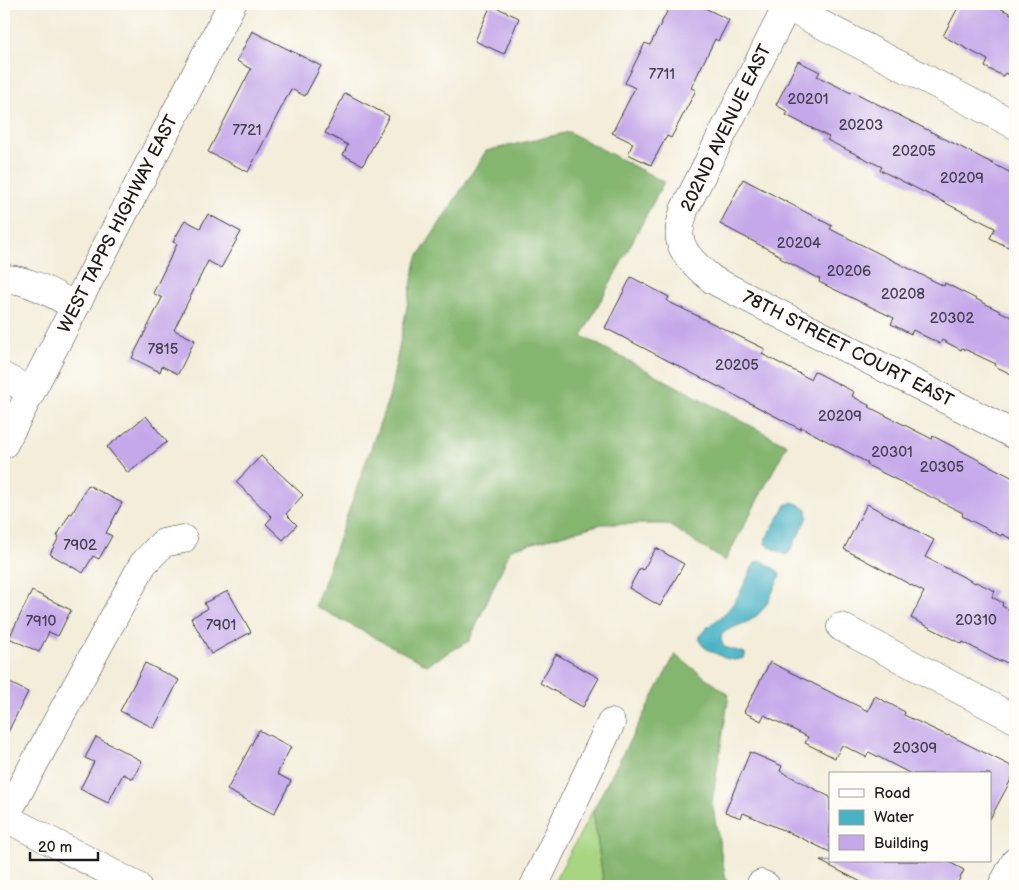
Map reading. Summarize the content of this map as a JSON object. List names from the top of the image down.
{
  "streets": {
    "street": ["202ND AVENUE EAST", "WEST TAPPS HIGHWAY EAST", "78TH STREET COURT EAST"]
  },
  "crossings": [
    ["202ND AVENUE EAST", "78TH STREET COURT EAST"]
  ],
  "house_numbers": [
    "7711",
    "20201",
    "20203",
    "7721",
    "20205",
    "20209",
    "20204",
    "20206",
    "20208",
    "20302",
    "7815",
    "20205",
    "20209",
    "20301",
    "20305",
    "7902",
    "20310",
    "7910",
    "7901",
    "20309"
  ],
  "legend": ["Road", "Water", "Building"],
  "scale_bar": "20 m"
}
